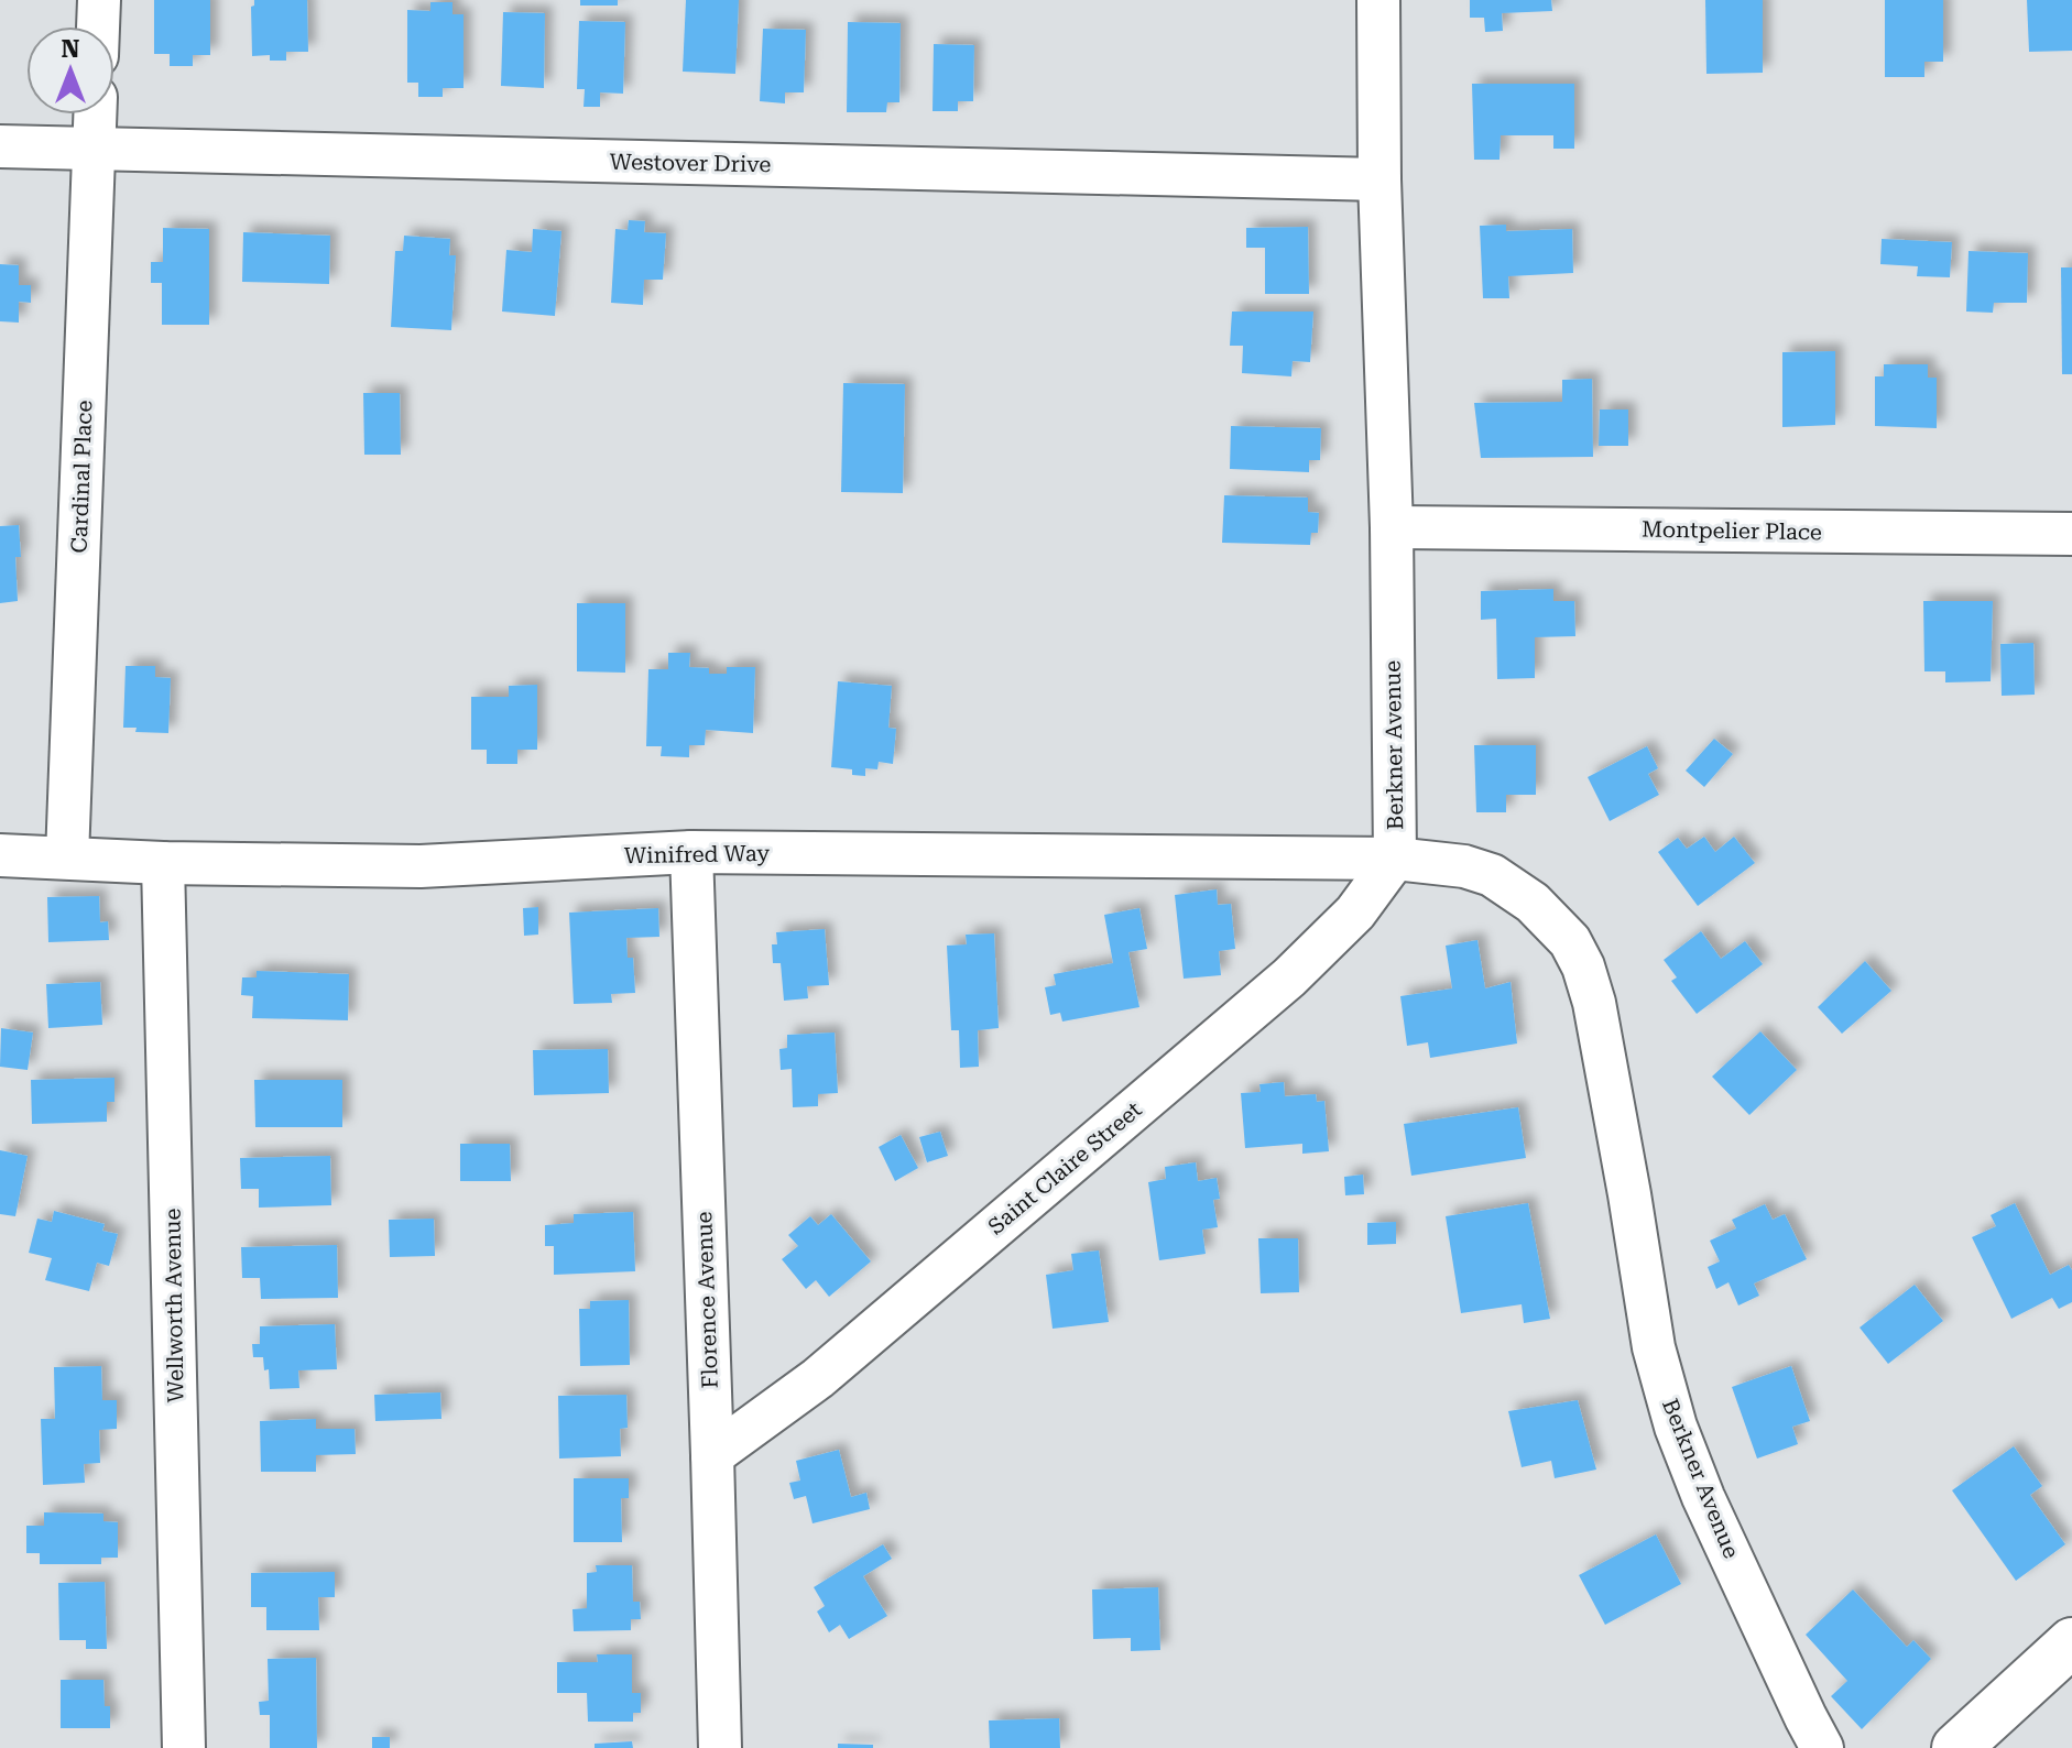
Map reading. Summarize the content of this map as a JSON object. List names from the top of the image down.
{
  "streets": {
    "street": [
      "Westover Drive",
      "Cardinal Place",
      "Montpelier Place",
      "Berkner Avenue",
      "Winifred Way",
      "Saint Claire Street",
      "Florence Avenue",
      "Wellworth Avenue"
    ]
  },
  "crossings": [
    ["Westover Drive", "Cardinal Place"],
    ["Westover Drive", "Berkner Avenue"],
    ["Cardinal Place", "Winifred Way"],
    ["Montpelier Place", "Berkner Avenue"],
    ["Berkner Avenue", "Winifred Way"],
    ["Berkner Avenue", "Saint Claire Street"],
    ["Winifred Way", "Saint Claire Street"],
    ["Winifred Way", "Florence Avenue"],
    ["Winifred Way", "Wellworth Avenue"],
    ["Saint Claire Street", "Florence Avenue"]
  ],
  "north": "top"
}
